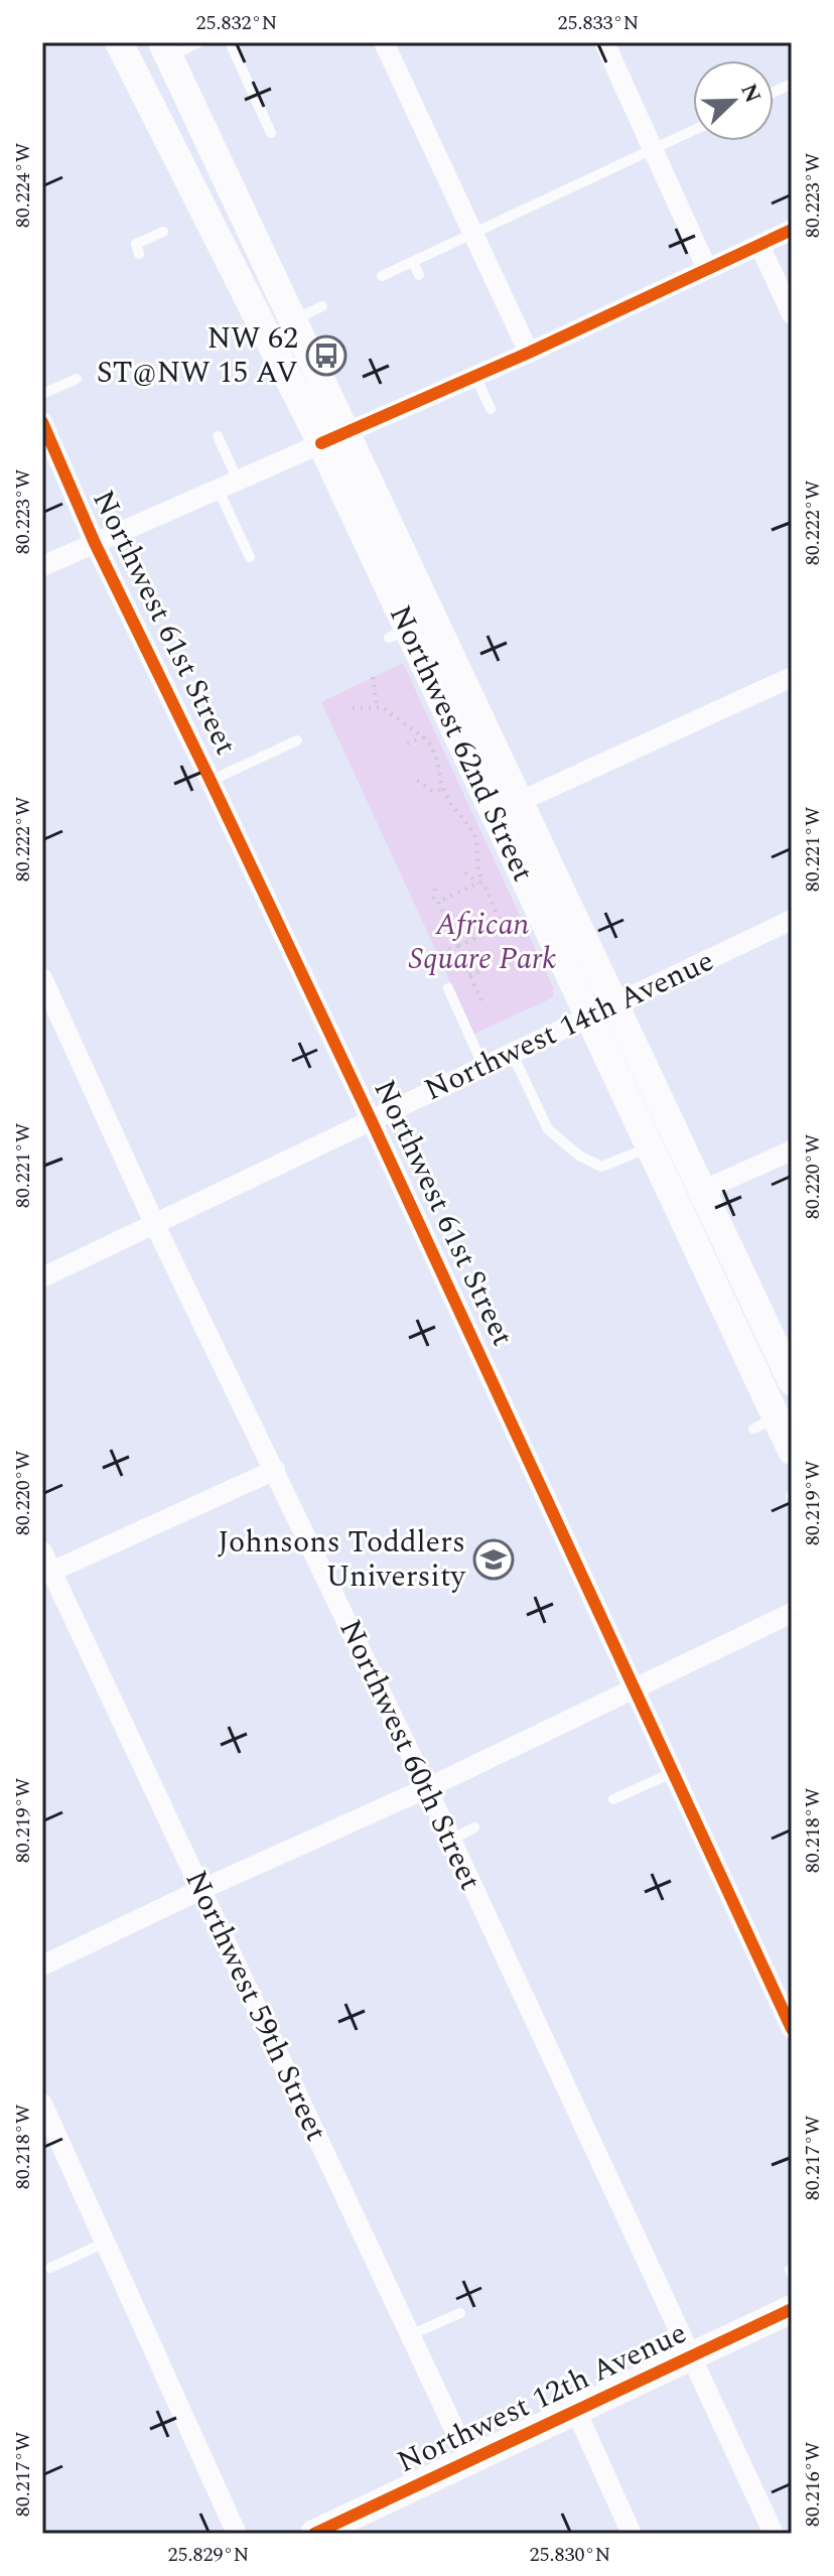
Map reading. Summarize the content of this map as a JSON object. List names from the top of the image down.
{
  "streets": {
    "main road": ["Northwest 62nd Street", "Northwest 12th Avenue"],
    "street": [
      "Northwest 61st Street",
      "Northwest 14th Avenue",
      "Northwest 60th Street",
      "Northwest 59th Street"
    ]
  },
  "crossings": [
    ["Northwest 61st Street", "Northwest 14th Avenue"],
    ["Northwest 62nd Street", "Northwest 14th Avenue"],
    ["Northwest 14th Avenue", "Northwest 60th Street"],
    ["Northwest 60th Street", "Northwest 12th Avenue"],
    ["Northwest 59th Street", "Northwest 12th Avenue"]
  ],
  "parks": ["African Square Park"],
  "places": {
    "bus stop": ["NW 62 ST@NW 15 AV"],
    "school or university": ["Johnsons Toddlers University"]
  },
  "north": "top right",
  "coordinates": [
    "25.832°N",
    "25.833°N",
    "80.224°W",
    "80.223°W",
    "80.222°W",
    "80.221°W",
    "80.220°W",
    "80.219°W",
    "80.218°W",
    "80.217°W",
    "80.216°W",
    "25.829°N",
    "25.830°N"
  ]
}
